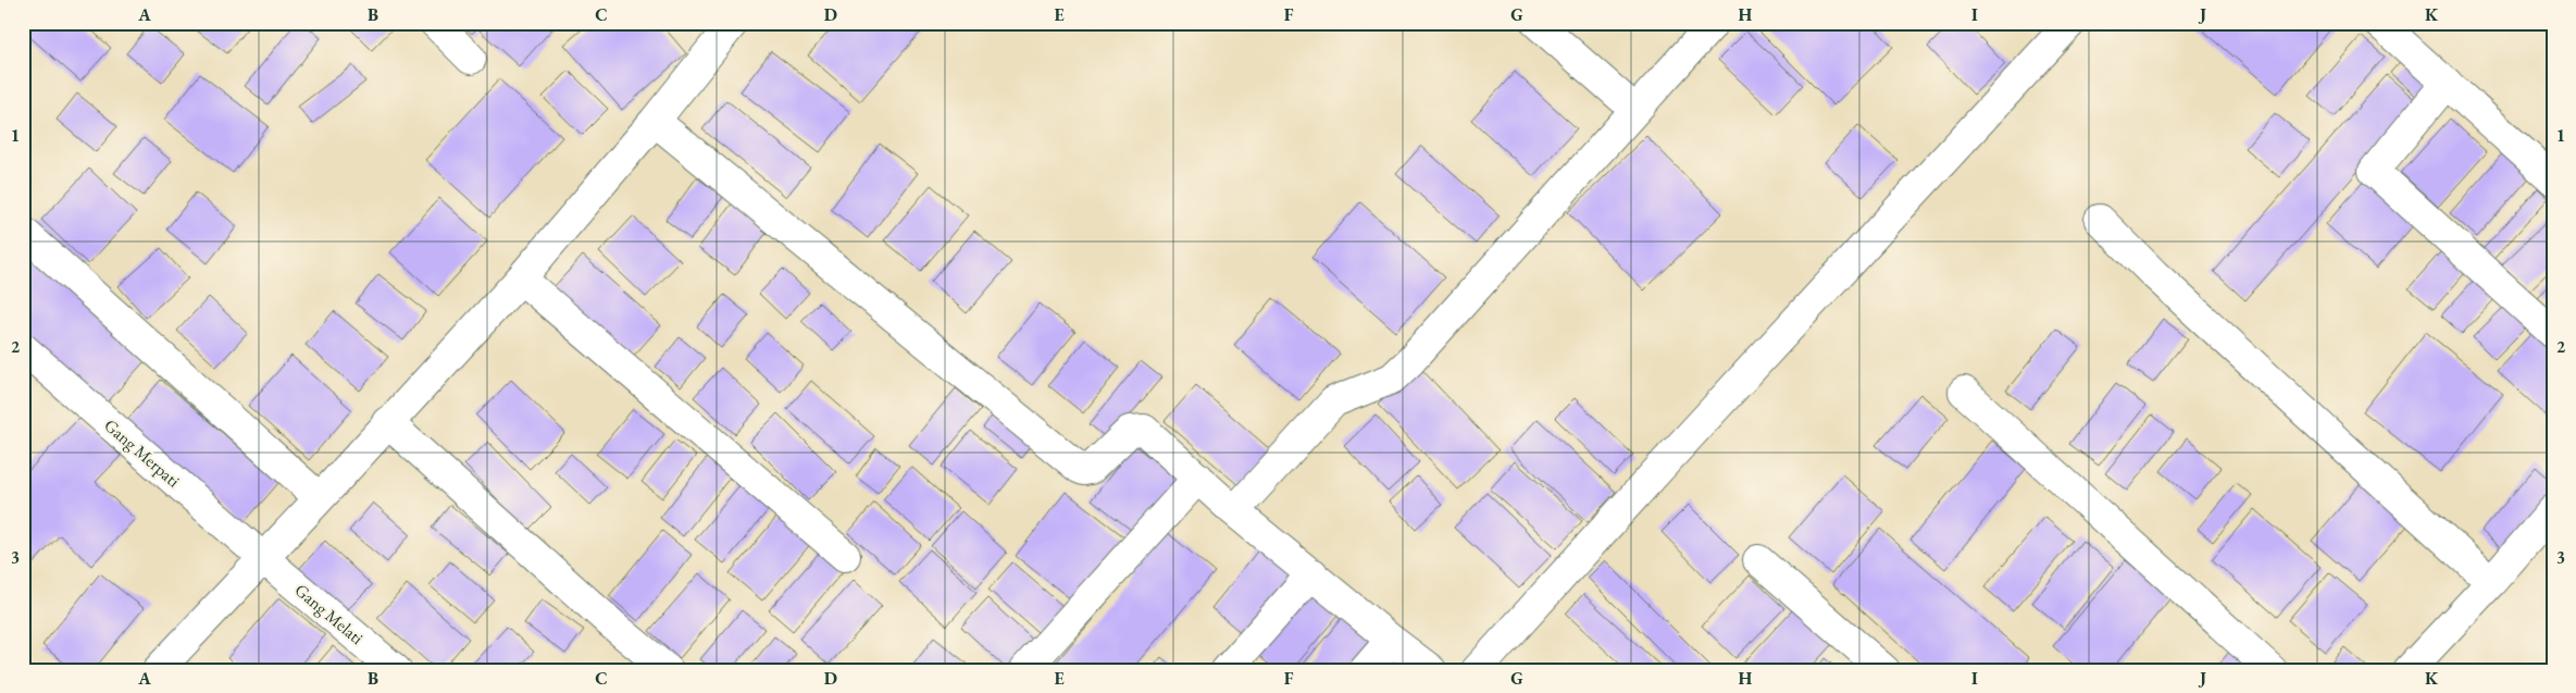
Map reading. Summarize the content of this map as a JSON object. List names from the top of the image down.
{
  "streets": {
    "street": ["Gang Merpati", "Gang Melati"]
  },
  "crossings": [
    ["Gang Merpati", "Gang Melati"]
  ],
  "grid": {
    "columns": [
      "A",
      "B",
      "C",
      "D",
      "E",
      "F",
      "G",
      "H",
      "I",
      "J",
      "K"
    ],
    "rows": ["1", "2", "3"]
  }
}
